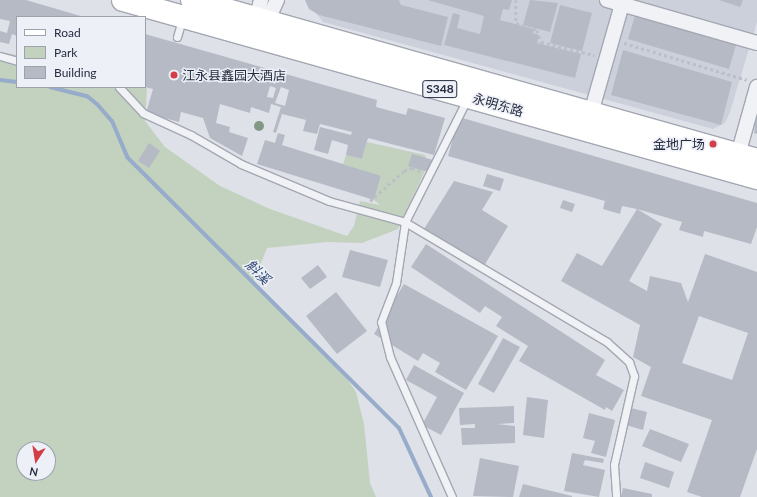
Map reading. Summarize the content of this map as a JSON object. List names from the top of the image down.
{
  "streets": {
    "main road": ["S348", "永明东路"]
  },
  "water": ["斛溪"],
  "places": ["江永县鑫园大酒店", "金地广场"],
  "legend": ["Road", "Park", "Building"],
  "north": "bottom"
}
